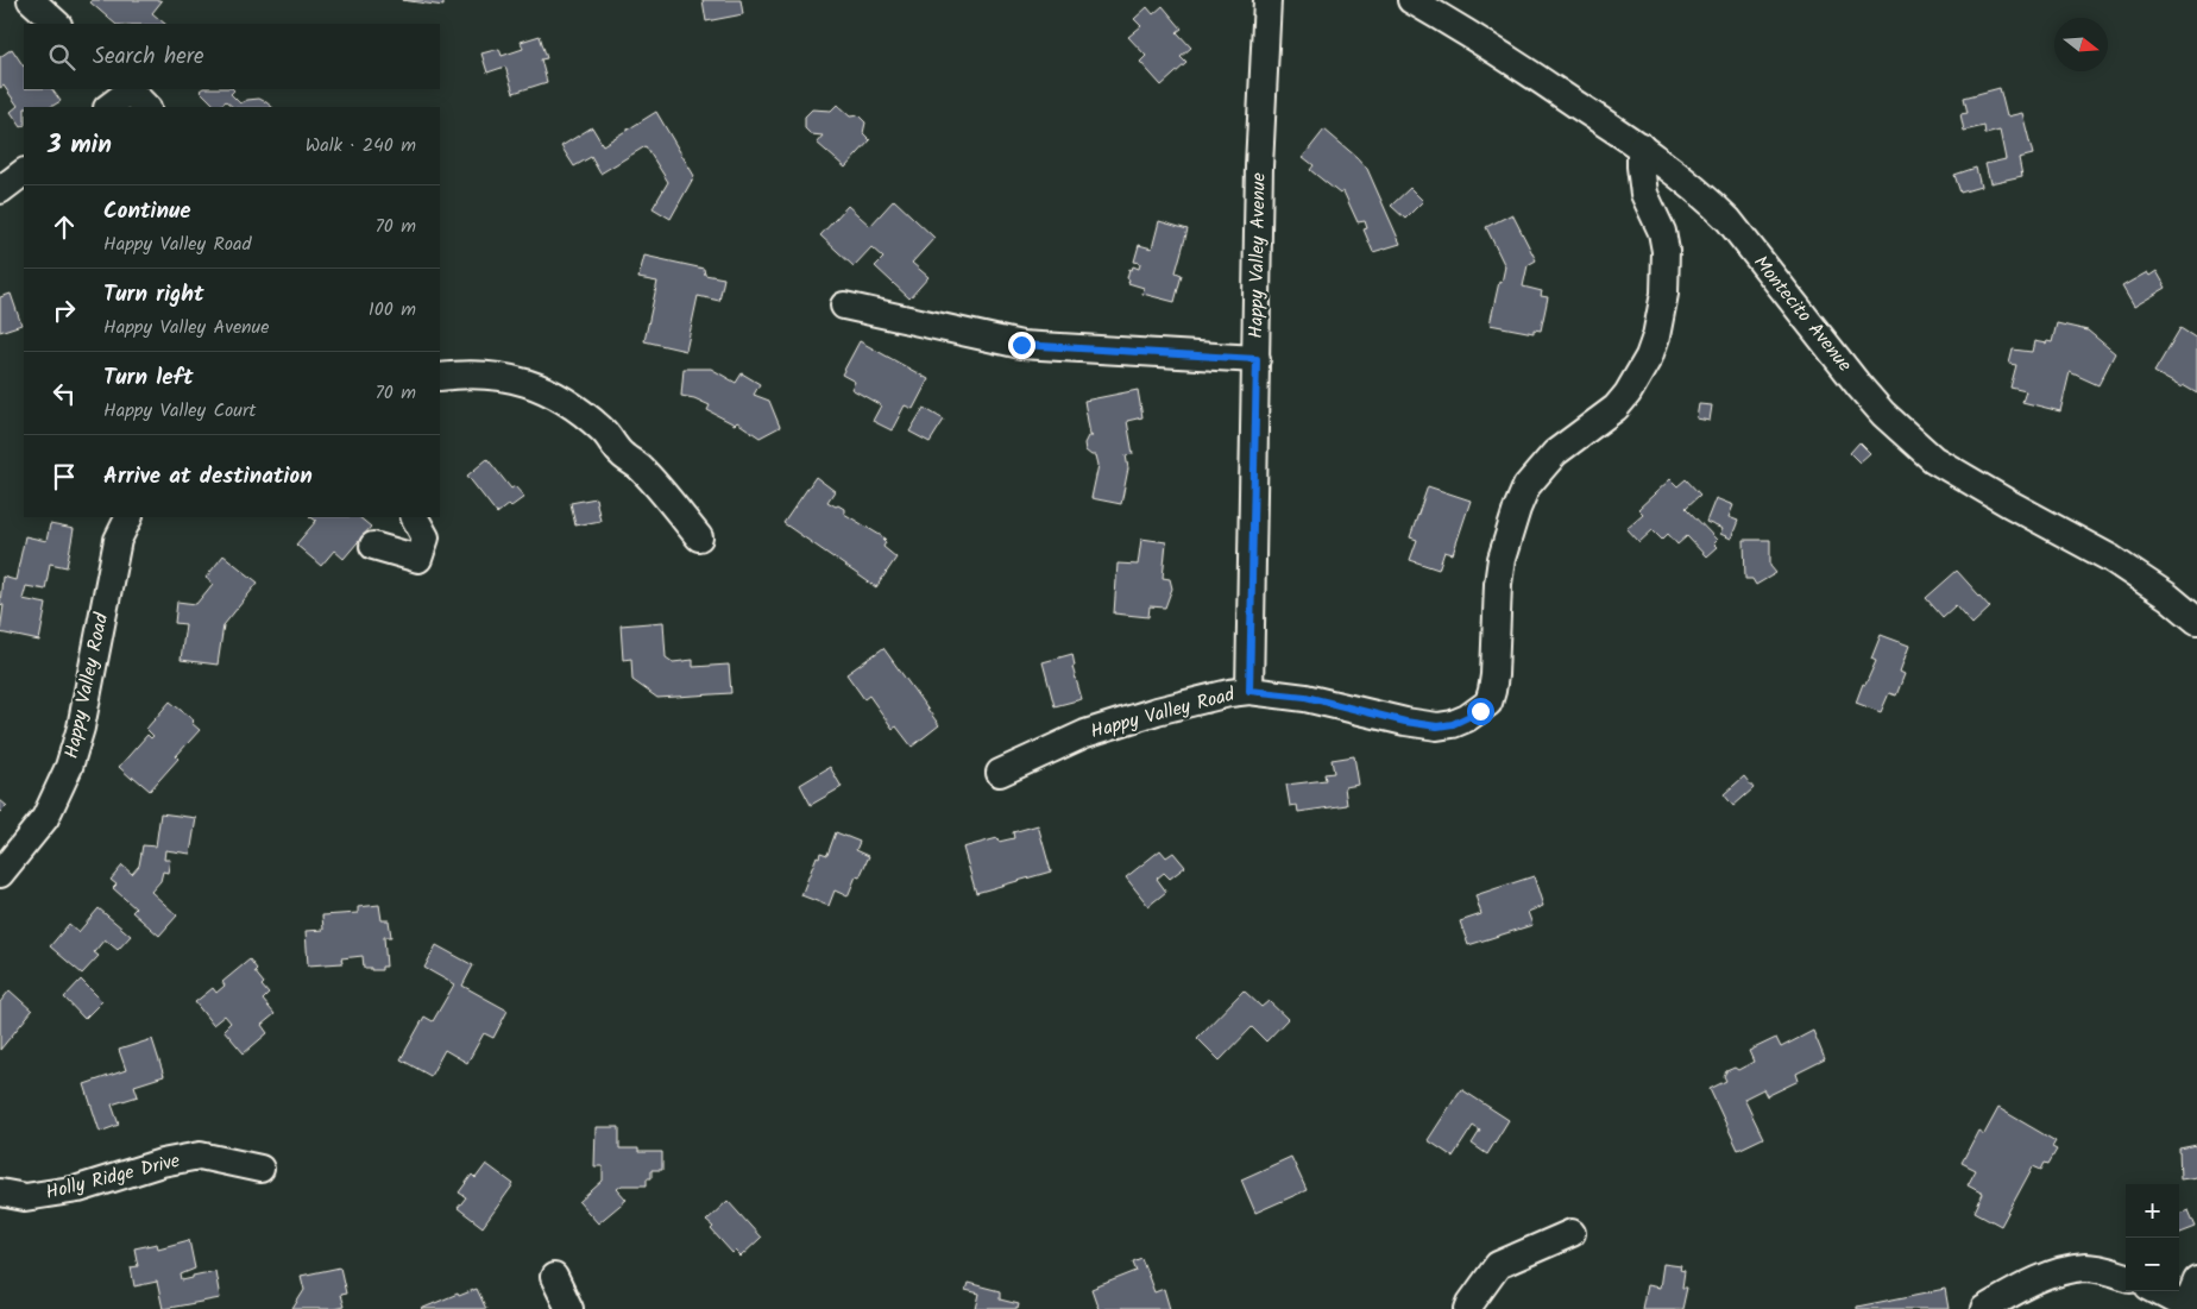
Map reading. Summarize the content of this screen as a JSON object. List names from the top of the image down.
{
  "streets": {
    "street": [
      "Happy Valley Avenue",
      "Montecito Avenue",
      "Happy Valley Road",
      "Holly Ridge Drive"
    ]
  },
  "crossings": [
    ["Happy Valley Avenue", "Happy Valley Road"],
    ["Montecito Avenue", "Happy Valley Road"]
  ],
  "north": "right",
  "page": {
    "search": "Search here",
    "heading": ["3 min", "Walk · 240 m"],
    "list": [
      ["Continue", "Happy Valley Road", "70 m"],
      ["Turn right", "Happy Valley Avenue", "100 m"],
      ["Turn left", "Happy Valley Court", "70 m"],
      "Arrive at destination"
    ],
    "map_buttons": ["+", "−"]
  }
}
